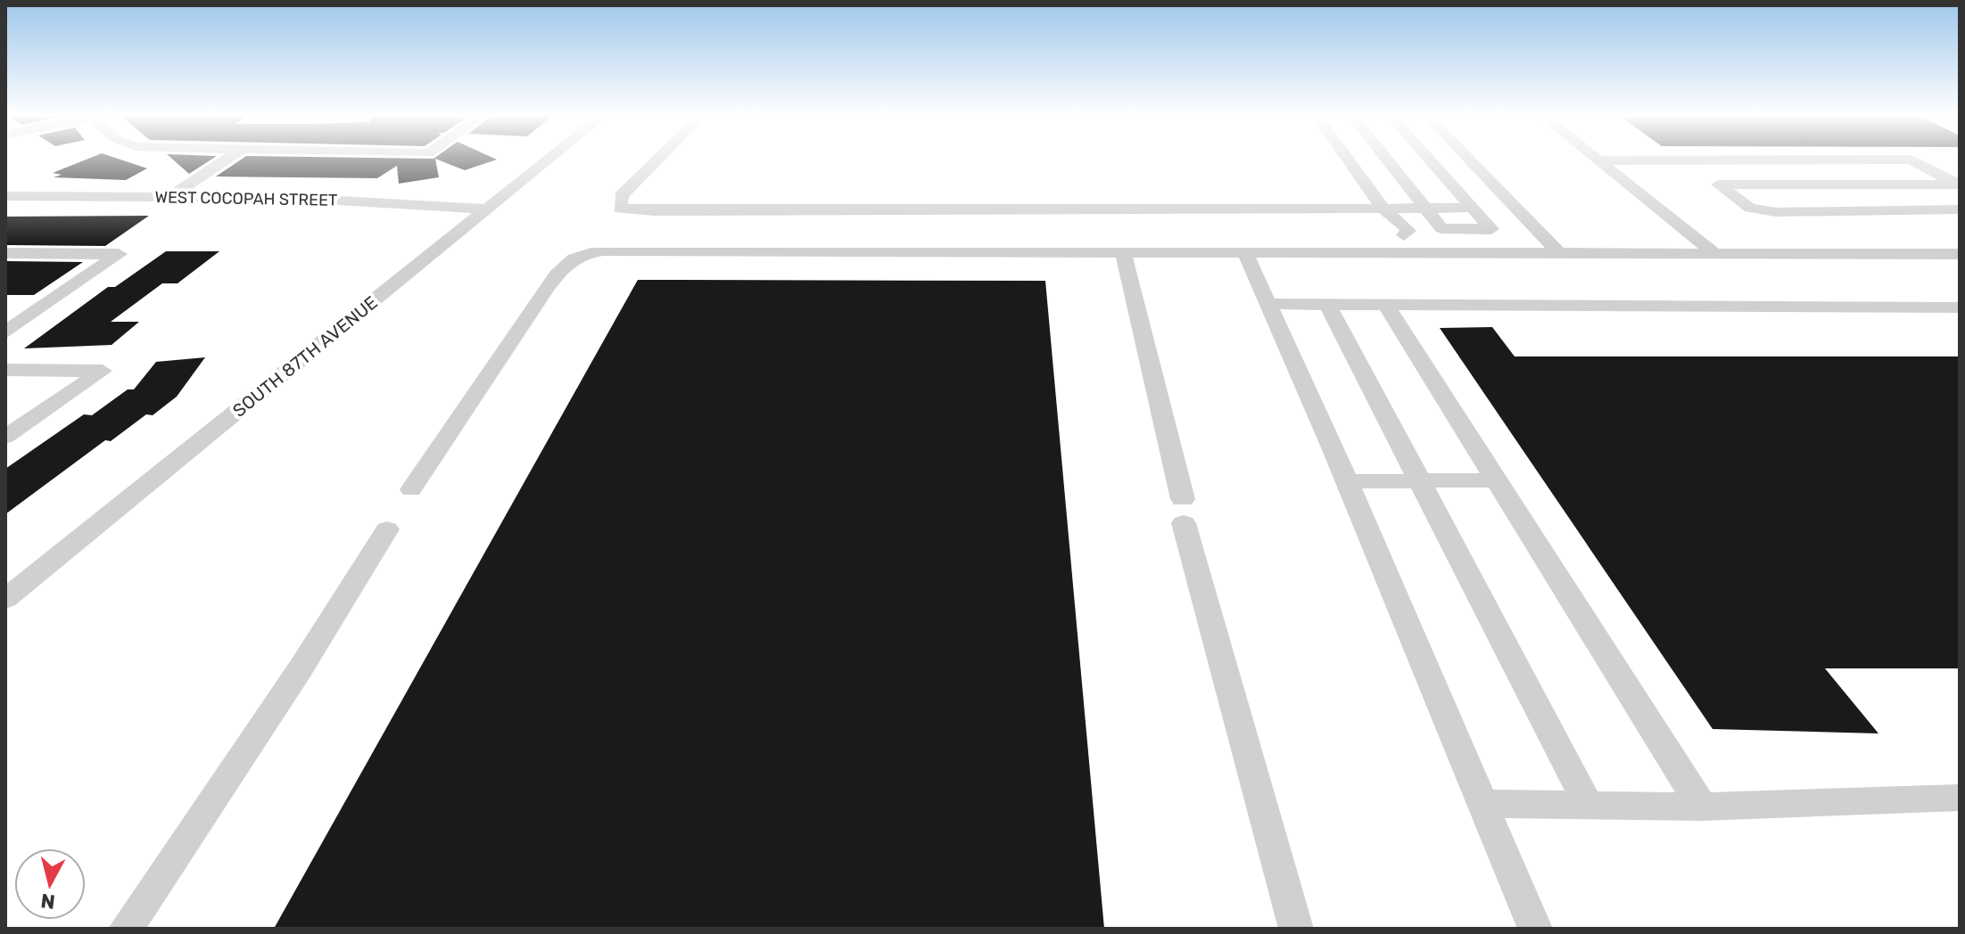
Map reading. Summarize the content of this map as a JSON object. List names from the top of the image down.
{
  "streets": {
    "street": ["WEST COCOPAH STREET", "SOUTH 87TH AVENUE"]
  },
  "crossings": [
    ["WEST COCOPAH STREET", "SOUTH 87TH AVENUE"]
  ],
  "north": "bottom"
}
